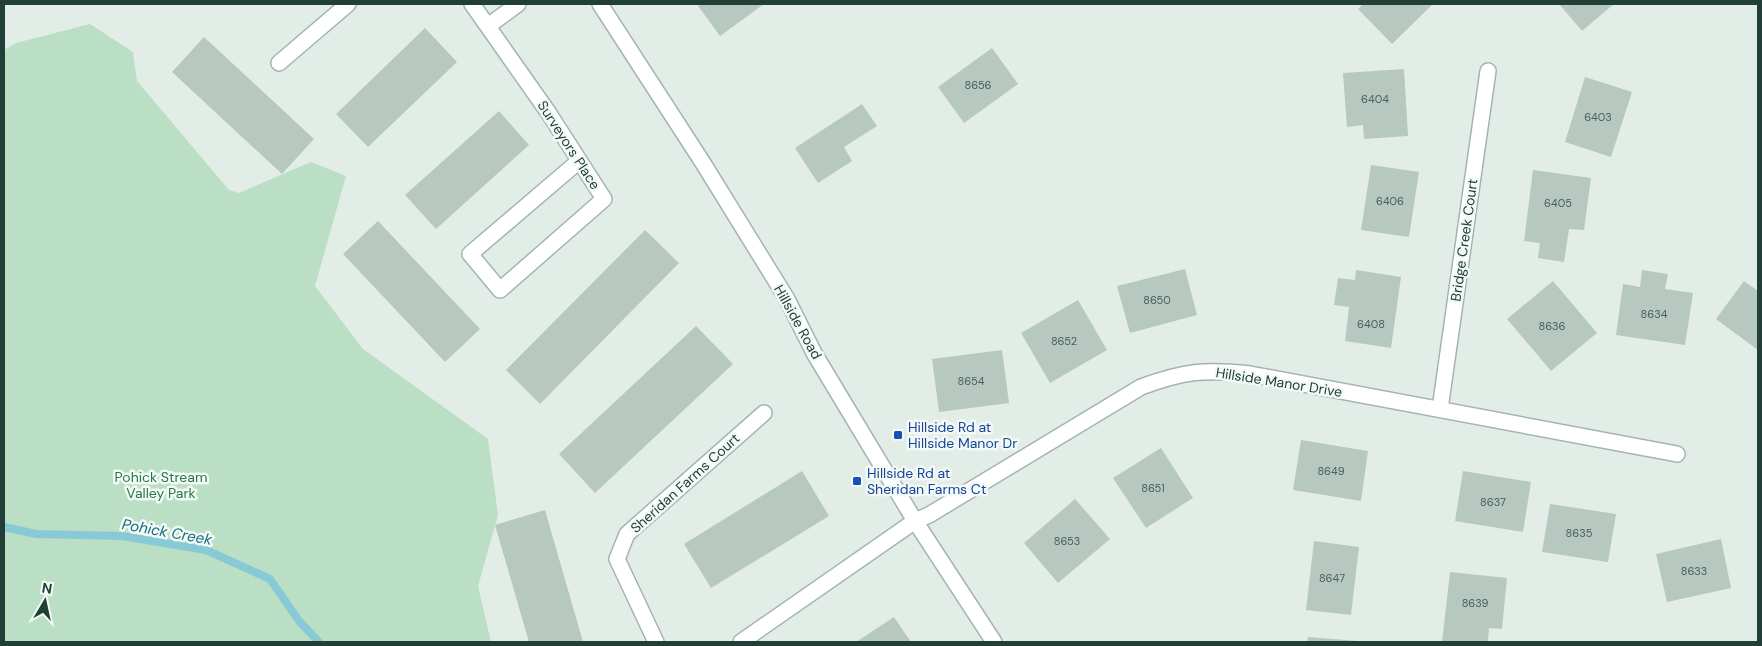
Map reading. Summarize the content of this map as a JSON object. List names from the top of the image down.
{
  "streets": {
    "street": [
      "Surveyors Place",
      "Bridge Creek Court",
      "Hillside Road",
      "Hillside Manor Drive",
      "Sheridan Farms Court"
    ]
  },
  "crossings": [
    ["Bridge Creek Court", "Hillside Manor Drive"],
    ["Hillside Road", "Hillside Manor Drive"]
  ],
  "water": ["Pohick Creek"],
  "parks": ["Pohick Stream Valley Park"],
  "places": {
    "transit": ["Hillside Rd at Hillside Manor Dr", "Hillside Rd at Sheridan Farms Ct"]
  },
  "house_numbers": [
    "8656",
    "6404",
    "6403",
    "6406",
    "6405",
    "8650",
    "8634",
    "6408",
    "8636",
    "8652",
    "8654",
    "8649",
    "8651",
    "8637",
    "8635",
    "8653",
    "8633",
    "8647",
    "8639"
  ],
  "north": "top"
}
